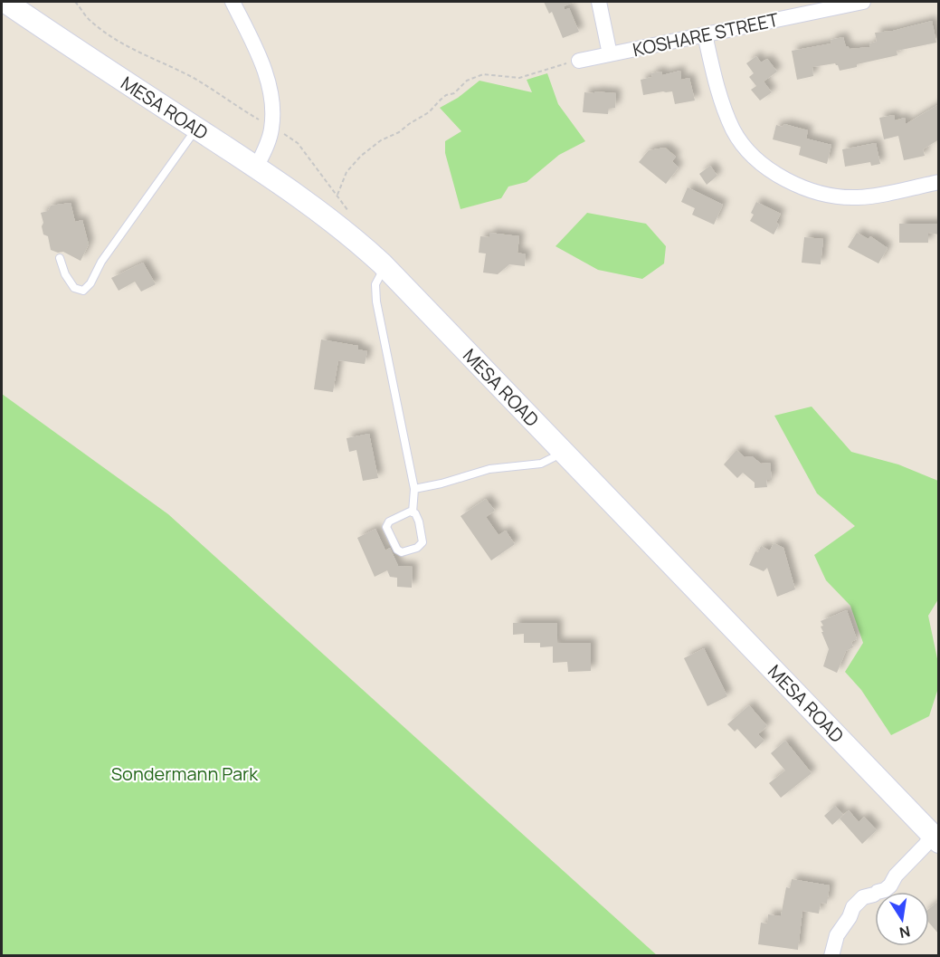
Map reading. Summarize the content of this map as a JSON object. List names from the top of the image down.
{
  "streets": {
    "main road": ["MESA ROAD"],
    "street": ["KOSHARE STREET"]
  },
  "parks": ["Sondermann Park"],
  "north": "bottom"
}
